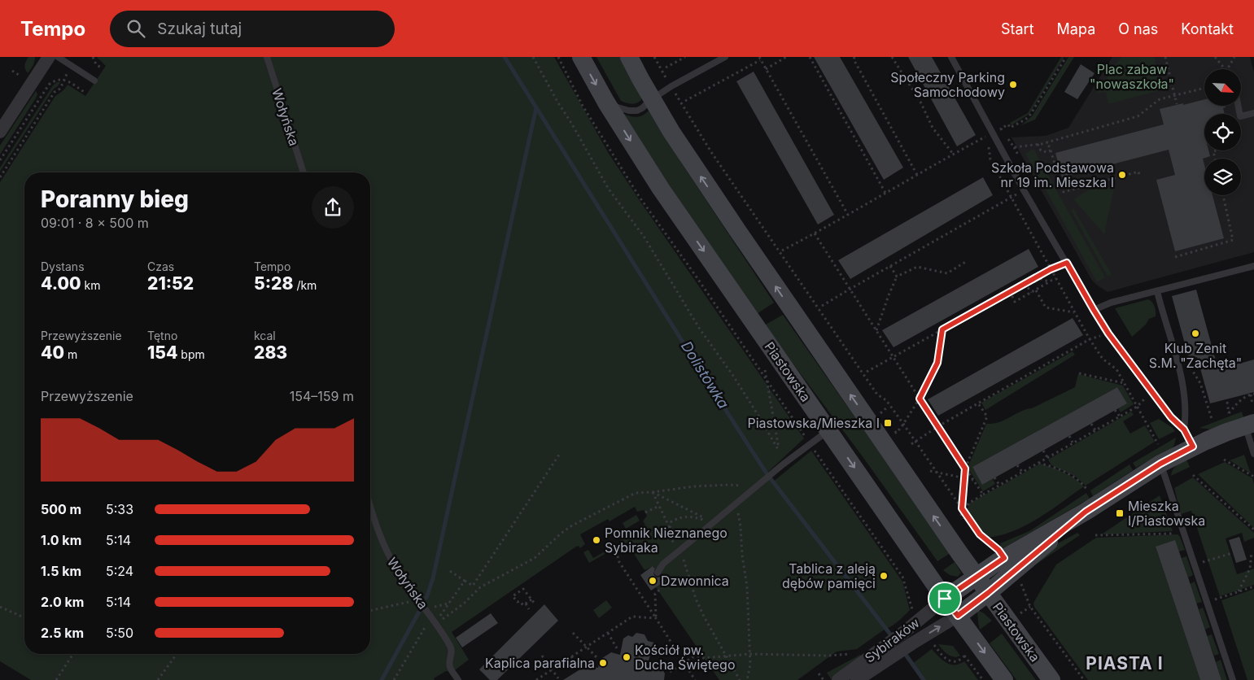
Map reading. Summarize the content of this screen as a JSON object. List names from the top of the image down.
{
  "streets": {
    "main road": ["Piastowska"],
    "street": ["Sybiraków"],
    "lane": ["Wołyńska"]
  },
  "crossings": [
    ["Piastowska", "Sybiraków"]
  ],
  "districts": ["PIASTA I"],
  "water": ["Dolistówka"],
  "parks": ["Plac zabaw \"nowaszkoła\""],
  "places": {
    "other": [
      "Społeczny Parking Samochodowy",
      "Szkoła Podstawowa nr 19 im. Mieszka I",
      "Klub Zenit S.M. \"Zachęta\"",
      "Pomnik Nieznanego Sybiraka",
      "Tablica z aleją dębów pamięci",
      "Dzwonnica",
      "Kościół pw. Ducha Świętego",
      "Kaplica parafialna"
    ],
    "transit": ["Piastowska/Mieszka I", "Mieszka I/Piastowska"]
  },
  "north": "bottom right",
  "page": {
    "header": "Tempo",
    "search": "Szukaj tutaj",
    "nav": [
      "Start",
      "Mapa",
      "O nas",
      "Kontakt"
    ],
    "heading": ["Poranny bieg", "09:01 · 8 × 500 m"],
    "stats": [
      ["Dystans", "4.00 km"],
      ["Czas", "21:52"],
      ["Tempo", "5:28 /km"],
      ["Przewyższenie", "40 m"],
      ["Tętno", "154 bpm"],
      ["kcal", "283"]
    ],
    "chart": ["Przewyższenie", "154–159 m"],
    "list": [
      {
        "name": "500 m",
        "note": "5:33"
      },
      {
        "name": "1.0 km",
        "note": "5:14"
      },
      {
        "name": "1.5 km",
        "note": "5:24"
      },
      {
        "name": "2.0 km",
        "note": "5:14"
      },
      {
        "name": "2.5 km",
        "note": "5:50"
      }
    ]
  }
}
